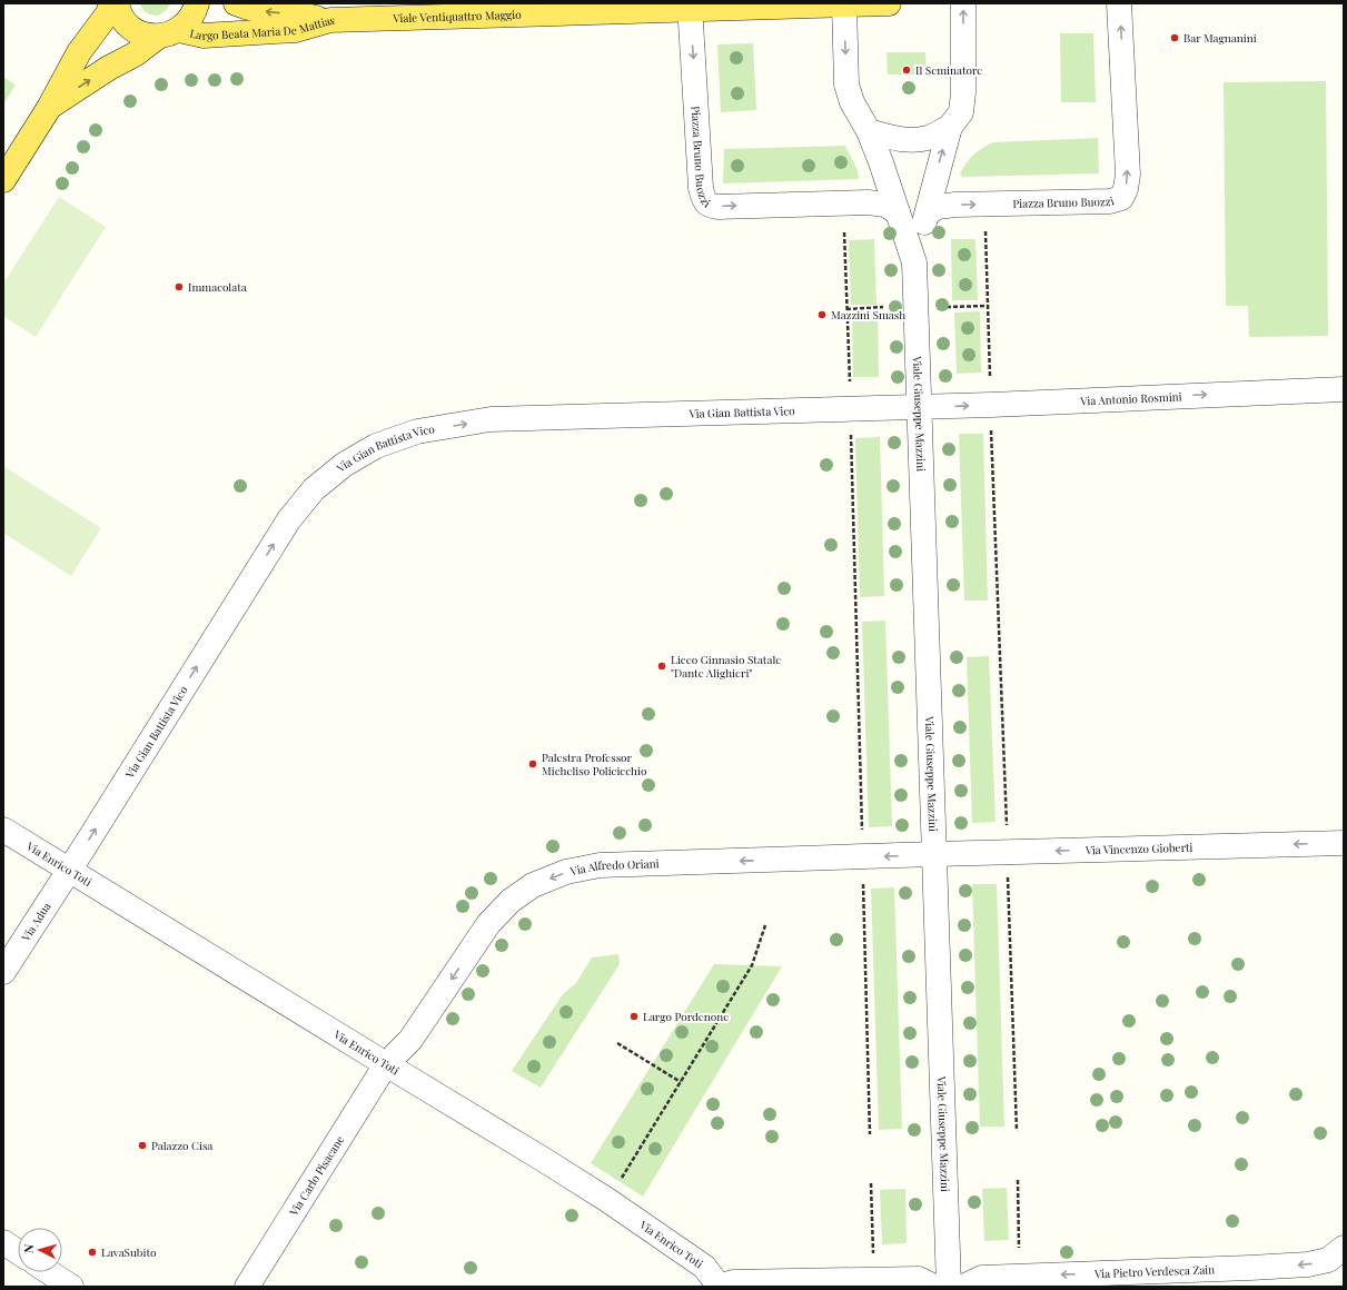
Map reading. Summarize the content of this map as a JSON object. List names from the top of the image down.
{
  "streets": {
    "main road": ["Viale Ventiquattro Maggio", "Largo Beata Maria De Mattias"],
    "street": [
      "Piazza Bruno Buozzi",
      "Via Antonio Rosmini",
      "Via Gian Battista Vico",
      "Viale Giuseppe Mazzini",
      "Via Vincenzo Gioberti",
      "Via Enrico Toti",
      "Via Alfredo Oriani",
      "Via Adua",
      "Via Carlo Pisacane",
      "Via Pietro Verdesca Zain"
    ]
  },
  "crossings": [
    ["Viale Ventiquattro Maggio", "Largo Beata Maria De Mattias"],
    ["Viale Ventiquattro Maggio", "Piazza Bruno Buozzi"],
    ["Piazza Bruno Buozzi", "Viale Giuseppe Mazzini"],
    ["Via Antonio Rosmini", "Via Gian Battista Vico"],
    ["Via Antonio Rosmini", "Viale Giuseppe Mazzini"],
    ["Via Gian Battista Vico", "Viale Giuseppe Mazzini"],
    ["Via Gian Battista Vico", "Via Enrico Toti"],
    ["Via Gian Battista Vico", "Via Adua"],
    ["Viale Giuseppe Mazzini", "Via Vincenzo Gioberti"],
    ["Viale Giuseppe Mazzini", "Via Alfredo Oriani"],
    ["Via Vincenzo Gioberti", "Via Alfredo Oriani"],
    ["Via Enrico Toti", "Via Alfredo Oriani"],
    ["Via Enrico Toti", "Via Adua"],
    ["Via Enrico Toti", "Via Carlo Pisacane"],
    ["Via Alfredo Oriani", "Via Carlo Pisacane"]
  ],
  "one_way": [
    "Via Antonio Rosmini",
    "Via Gian Battista Vico",
    "Via Vincenzo Gioberti",
    "Via Alfredo Oriani",
    "Via Pietro Verdesca Zain"
  ],
  "places": [
    "Bar Magnanini",
    "Il Seminatore",
    "Immacolata",
    "Mazzini Smash",
    "Liceo Ginnasio Statale \"Dante Alighieri\"",
    "Palestra Professor Micheliso Policicchio",
    "Largo Pordenone",
    "Palazzo Cisa",
    "LavaSubito"
  ],
  "north": "left"
}
